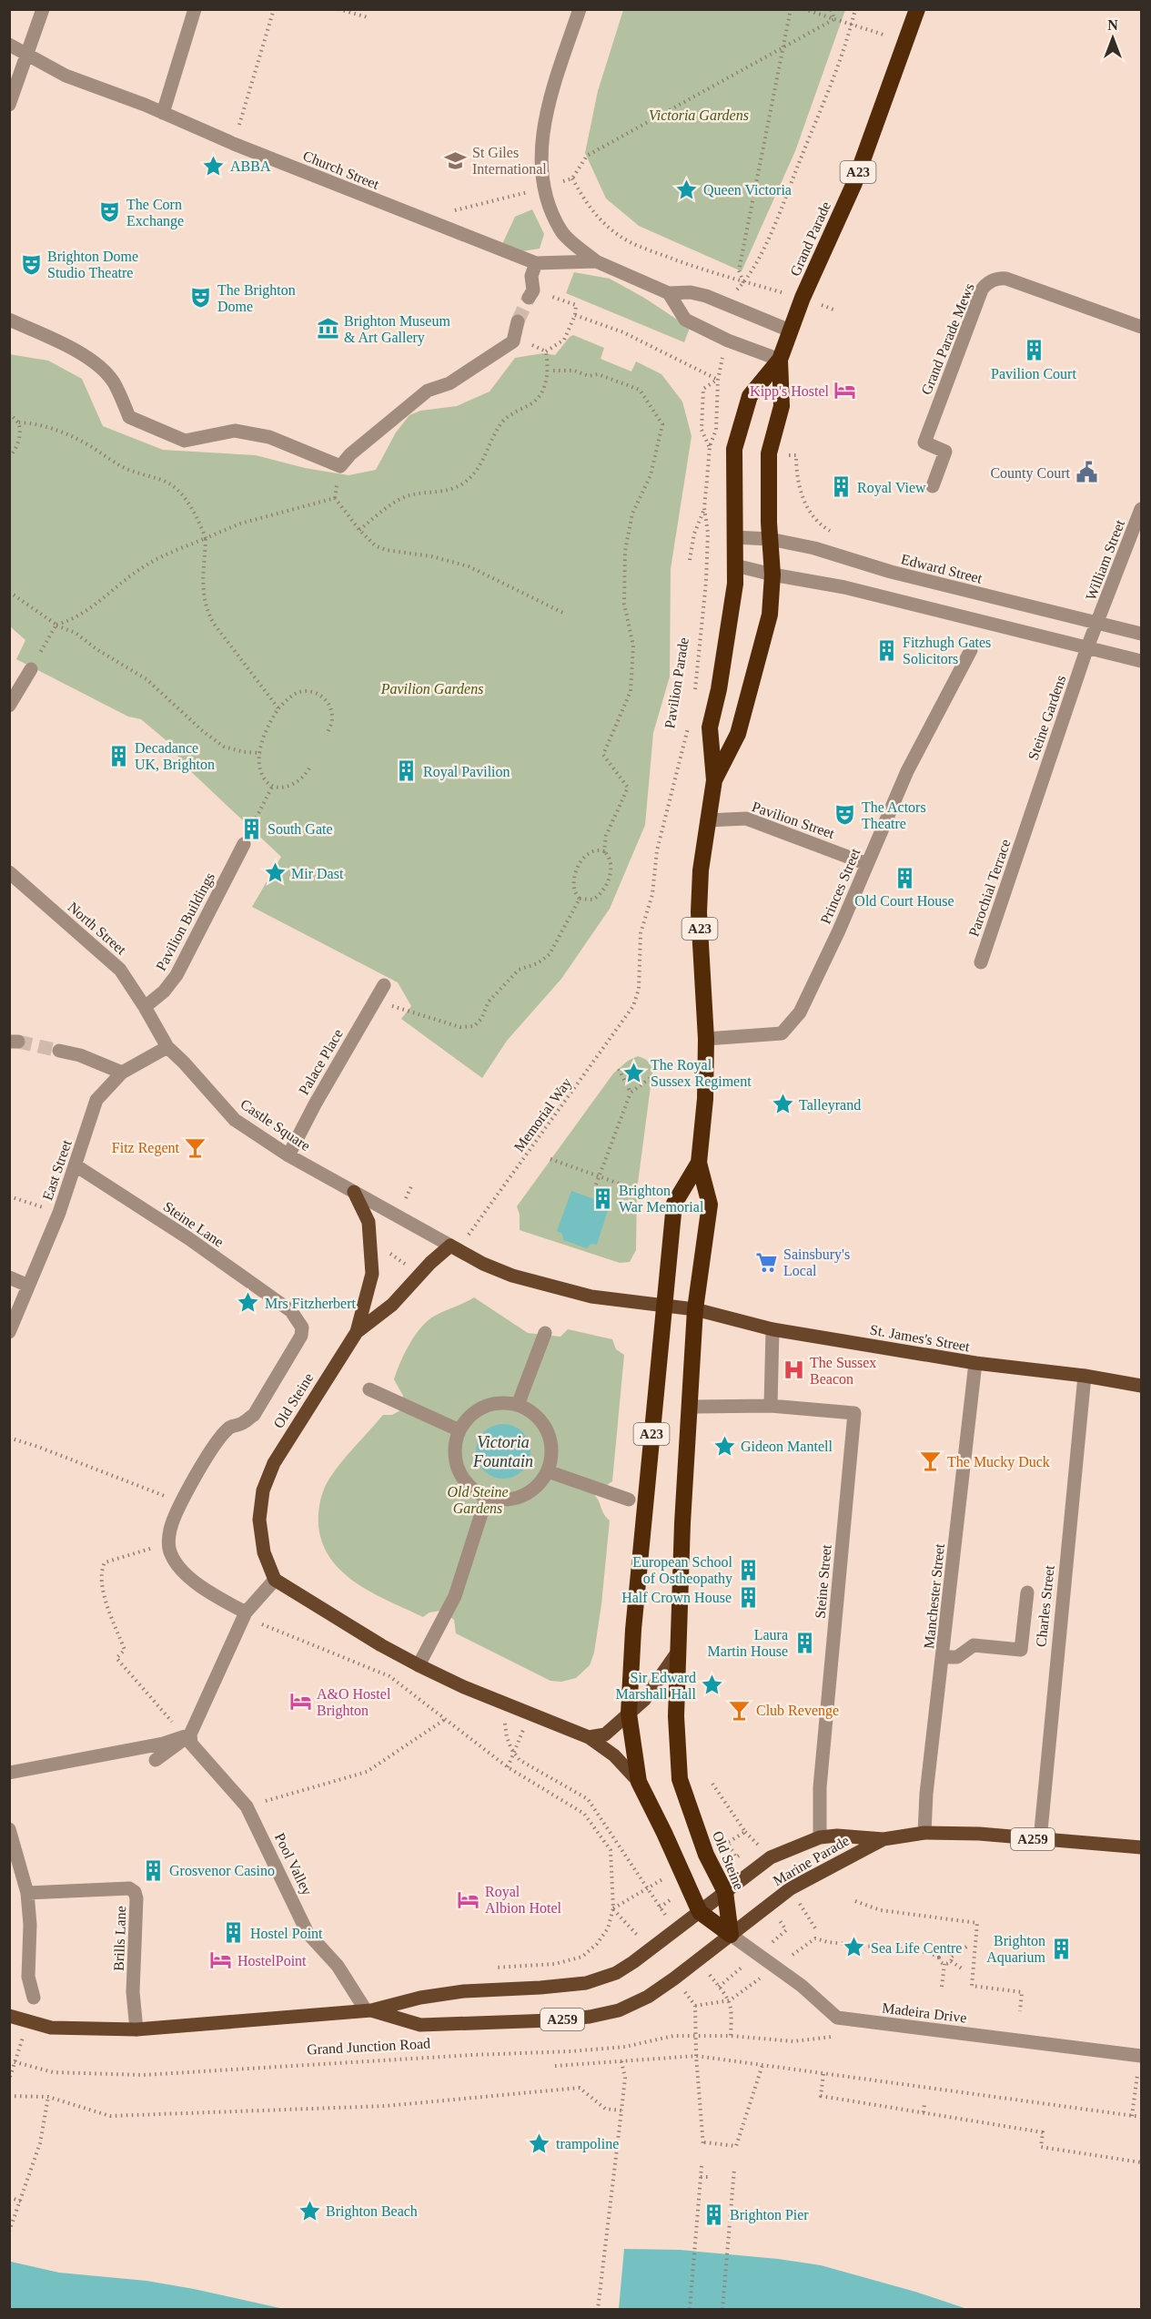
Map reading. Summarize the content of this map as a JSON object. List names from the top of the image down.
{
  "streets": {
    "highway": ["A23", "Grand Parade", "Old Steine"],
    "main road": [
      "St. James's Street",
      "A259",
      "Marine Parade",
      "Grand Junction Road"
    ],
    "street": [
      "Church Street",
      "Grand Parade Mews",
      "William Street",
      "Edward Street",
      "Steine Gardens",
      "Pavilion Street",
      "Princes Street",
      "Parochial Terrace",
      "Pavilion Buildings",
      "North Street",
      "Palace Place",
      "Castle Square",
      "East Street",
      "Steine Lane",
      "Steine Street",
      "Manchester Street",
      "Charles Street",
      "Pool Valley",
      "Brills Lane",
      "Madeira Drive"
    ],
    "path": ["Pavilion Parade", "Memorial Way"]
  },
  "crossings": [
    ["Church Street", "Grand Parade"],
    ["A23", "Grand Parade"],
    ["A23", "Edward Street"],
    ["A23", "Pavilion Street"],
    ["A23", "Princes Street"],
    ["A23", "St. James's Street"],
    ["A23", "Old Steine"],
    ["A23", "Marine Parade"],
    ["A23", "Madeira Drive"],
    ["A23", "Grand Junction Road"],
    ["Grand Parade", "Edward Street"],
    ["William Street", "Edward Street"],
    ["William Street", "Steine Gardens"],
    ["Edward Street", "Steine Gardens"],
    ["Pavilion Parade", "Memorial Way"],
    ["Steine Gardens", "Parochial Terrace"],
    ["Pavilion Street", "Princes Street"],
    ["Pavilion Buildings", "North Street"],
    ["North Street", "Castle Square"],
    ["North Street", "East Street"],
    ["Palace Place", "Castle Square"],
    ["Memorial Way", "Castle Square"],
    ["Memorial Way", "Old Steine"],
    ["Castle Square", "East Street"],
    ["Castle Square", "Old Steine"],
    ["East Street", "Steine Lane"],
    ["St. James's Street", "Old Steine"],
    ["St. James's Street", "Manchester Street"],
    ["St. James's Street", "Charles Street"],
    ["Old Steine", "Steine Street"],
    ["Old Steine", "Marine Parade"],
    ["Old Steine", "Madeira Drive"],
    ["Old Steine", "Grand Junction Road"],
    ["Steine Street", "Marine Parade"],
    ["Manchester Street", "Marine Parade"],
    ["Charles Street", "Marine Parade"],
    ["Marine Parade", "Madeira Drive"],
    ["Marine Parade", "Grand Junction Road"],
    ["Pool Valley", "Grand Junction Road"],
    ["Brills Lane", "Grand Junction Road"],
    ["Madeira Drive", "Grand Junction Road"]
  ],
  "water": ["Victoria Fountain"],
  "parks": ["Victoria Gardens", "Pavilion Gardens", "Old Steine Gardens"],
  "places": {
    "school or university": ["St Giles International"],
    "place": [
      "ABBA",
      "Queen Victoria",
      "Mir Dast",
      "The Royal Sussex Regiment",
      "Talleyrand",
      "Mrs Fitzherbert",
      "Gideon Mantell",
      "Sir Edward Marshall Hall",
      "Sea Life Centre",
      "trampoline",
      "Brighton Beach"
    ],
    "theatre": [
      "The Corn Exchange",
      "Brighton Dome Studio Theatre",
      "The Brighton Dome",
      "The Actors Theatre"
    ],
    "museum": ["Brighton Museum & Art Gallery"],
    "building": [
      "Pavilion Court",
      "Royal View",
      "Fitzhugh Gates Solicitors",
      "Decadance UK, Brighton",
      "Royal Pavilion",
      "South Gate",
      "Old Court House",
      "Brighton War Memorial",
      "European School of Ostheopathy",
      "Half Crown House",
      "Laura Martin House",
      "Grosvenor Casino",
      "Hostel Point",
      "Brighton Aquarium",
      "Brighton Pier"
    ],
    "hotel": [
      "Kipp's Hostel",
      "A&O Hostel Brighton",
      "Royal Albion Hotel",
      "HostelPoint"
    ],
    "public building": ["County Court"],
    "bar": ["Fitz Regent", "The Mucky Duck", "Club Revenge"],
    "supermarket": ["Sainsbury's Local"],
    "hospital": ["The Sussex Beacon"]
  },
  "north": "top"
}
